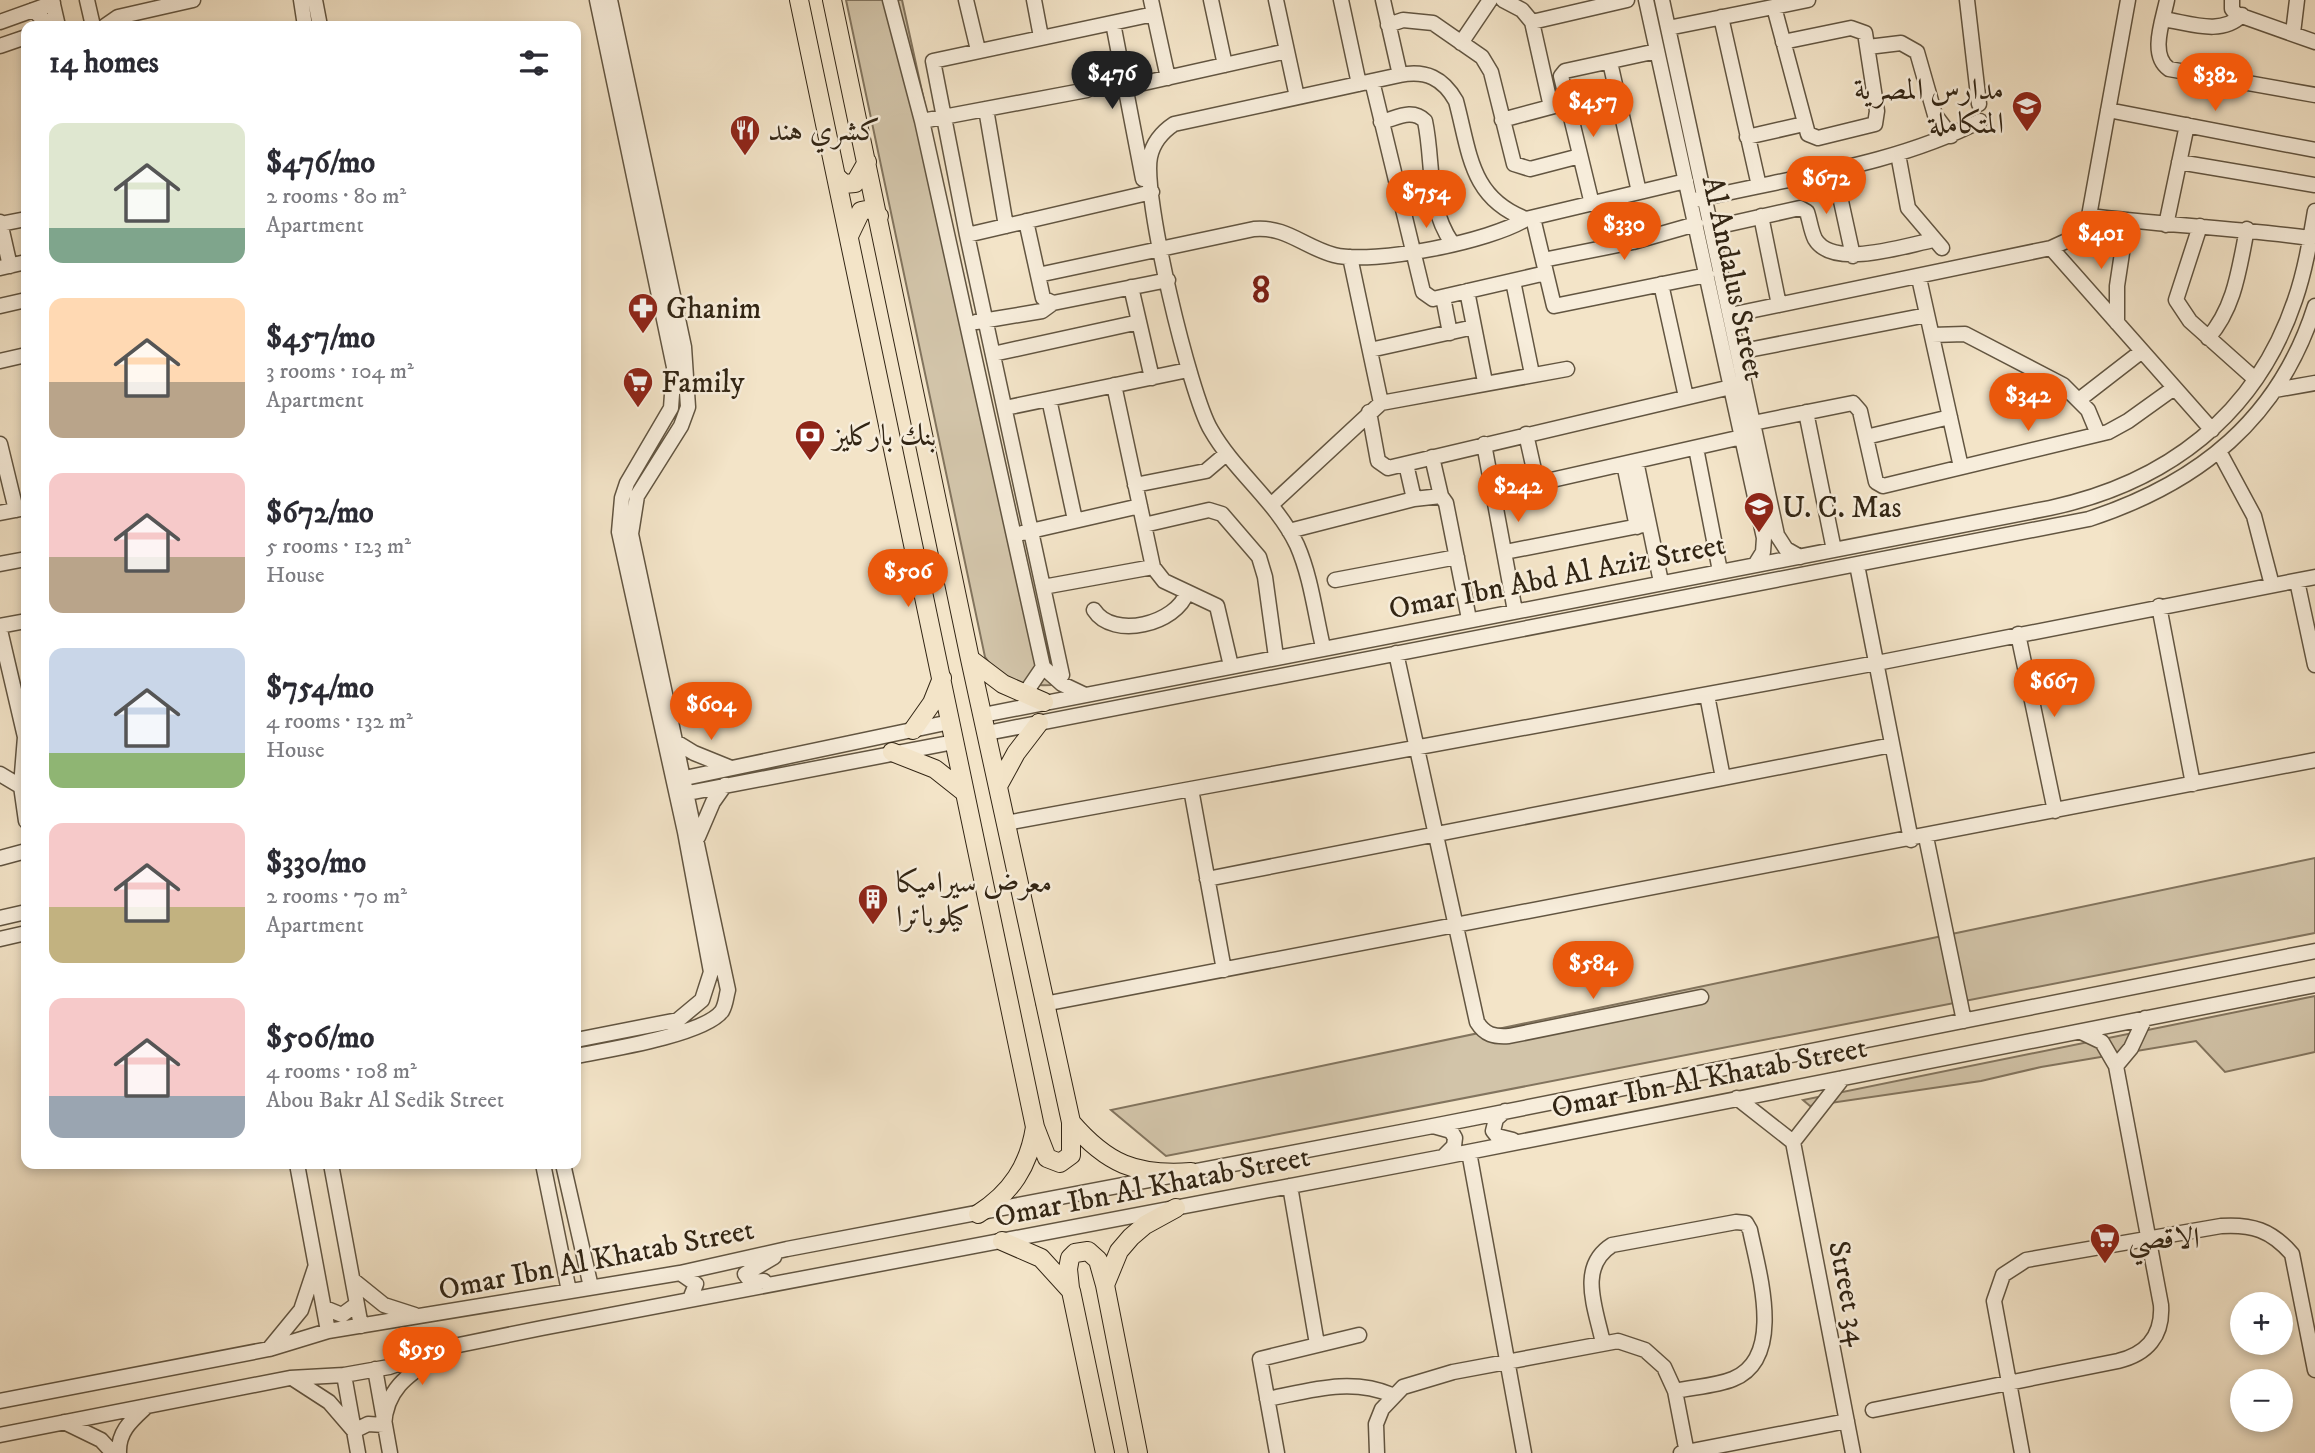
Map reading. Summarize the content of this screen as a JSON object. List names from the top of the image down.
{
  "streets": {
    "street": [
      "Al Andalus Street",
      "Omar Ibn Abd Al Aziz Street",
      "Omar Ibn Al Khatab Street",
      "Street 34"
    ]
  },
  "districts": ["8"],
  "places": {
    "school or university": ["مدارس المصرية المتكاملة", "U. C. Mas"],
    "restaurant": ["كشري هند"],
    "pharmacy": ["Ghanim"],
    "supermarket": ["Family", "الاقصي"],
    "bank": ["بنك باركليز"],
    "building": ["معرض سيراميكا كيلوباترا"]
  },
  "page": {
    "heading": "14 homes",
    "price": [
      "$476",
      "$382",
      "$457",
      "$672",
      "$754",
      "$330",
      "$401",
      "$342",
      "$242",
      "$506",
      "$667",
      "$604",
      "$584",
      "$959"
    ],
    "list": [
      {
        "name": "$476/mo",
        "note": "2 rooms · 80 m² · Apartment"
      },
      {
        "name": "$457/mo",
        "note": "3 rooms · 104 m² · Apartment"
      },
      {
        "name": "$672/mo",
        "note": "5 rooms · 123 m² · House"
      },
      {
        "name": "$754/mo",
        "note": "4 rooms · 132 m² · House"
      },
      {
        "name": "$330/mo",
        "note": "2 rooms · 70 m² · Apartment"
      },
      {
        "name": "$506/mo",
        "note": "4 rooms · 108 m² · Abou Bakr Al Sedik Street"
      }
    ],
    "map_buttons": ["+", "−"]
  }
}
